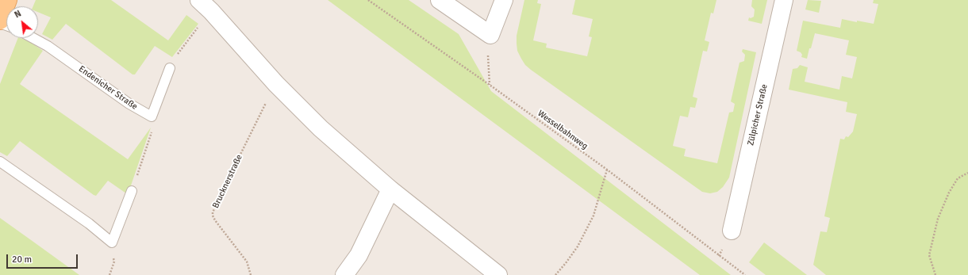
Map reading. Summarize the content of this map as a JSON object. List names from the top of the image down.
{
  "streets": {
    "street": ["Zülpicher Straße"],
    "lane": ["Endenicher Straße"],
    "path": ["Wesselbahnweg", "Brucknerstraße"]
  },
  "scale_bar": "20 m",
  "north": "top left"
}
